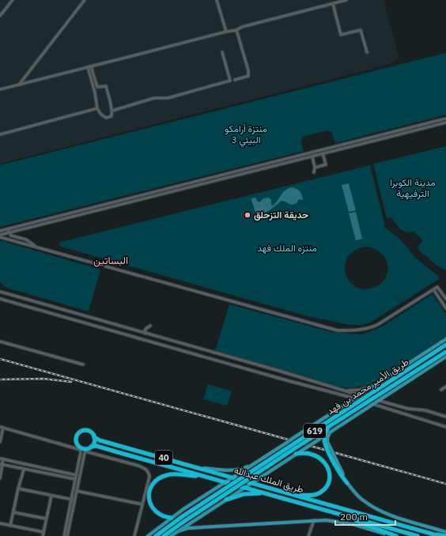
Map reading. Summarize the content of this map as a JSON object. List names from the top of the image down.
{
  "streets": {
    "highway": [
      "طريق الأمير محمد بن فهد",
      "619",
      "40",
      "طريق الملك عبدالله"
    ]
  },
  "districts": ["البساتين"],
  "parks": ["منتزة أرامكو البيئي 3", "مدينة الكوبرا الترفيهية", "منتزه الملك فهد"],
  "places": ["حديقة التزحلق"],
  "scale_bar": "200 m"
}
